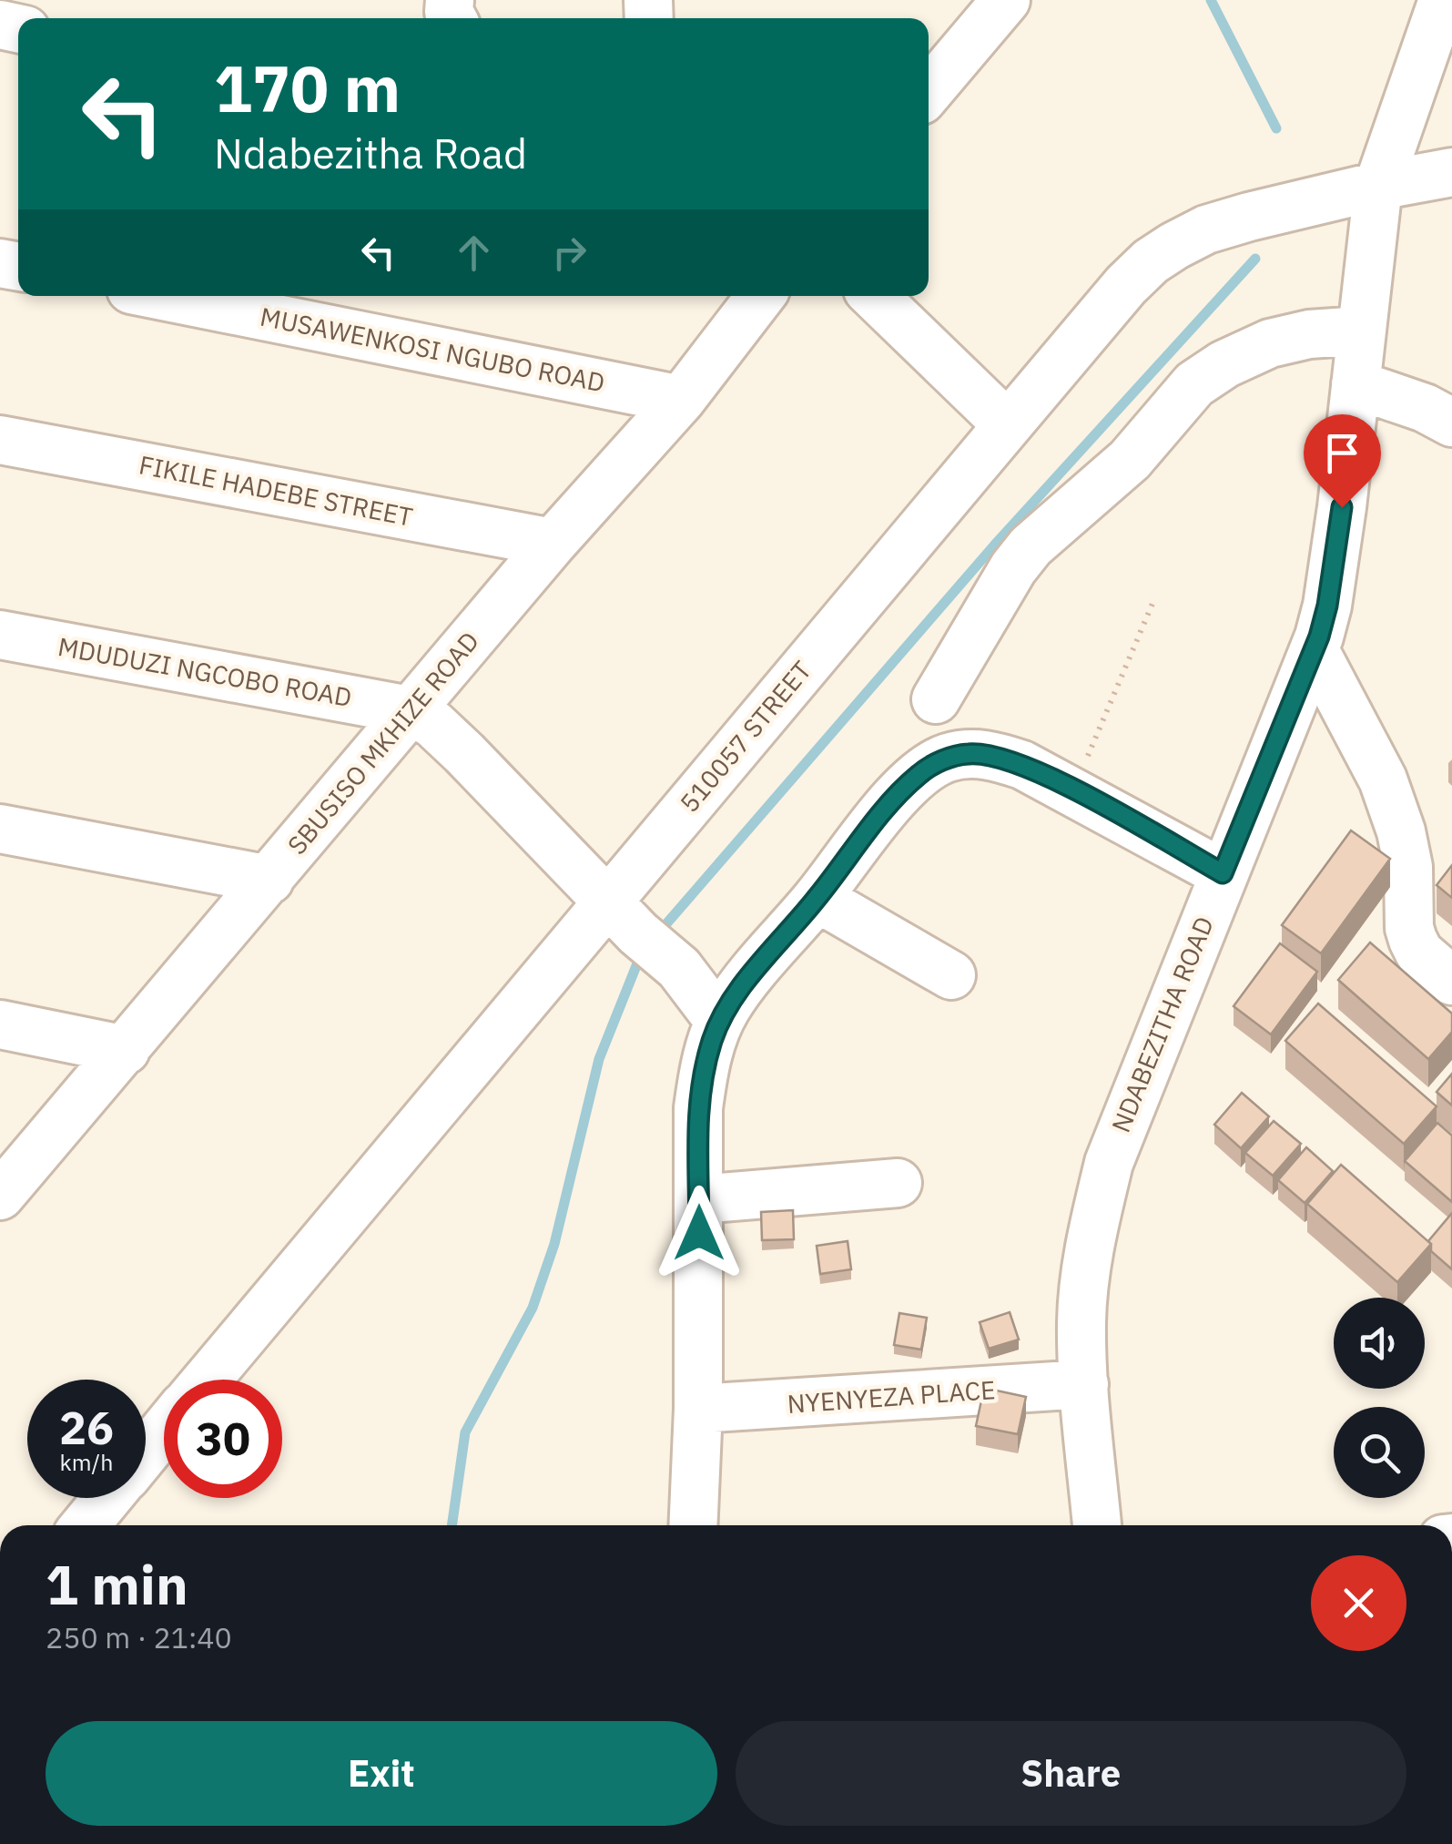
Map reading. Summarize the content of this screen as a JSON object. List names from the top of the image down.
{
  "streets": {
    "street": [
      "MUSAWENKOSI NGUBO ROAD",
      "FIKILE HADEBE STREET",
      "MDUDUZI NGCOBO ROAD",
      "510057 STREET",
      "SBUSISO MKHIZE ROAD",
      "NDABEZITHA ROAD",
      "NYENYEZA PLACE"
    ]
  },
  "crossings": [
    ["MUSAWENKOSI NGUBO ROAD", "SBUSISO MKHIZE ROAD"],
    ["FIKILE HADEBE STREET", "SBUSISO MKHIZE ROAD"],
    ["MDUDUZI NGCOBO ROAD", "SBUSISO MKHIZE ROAD"],
    ["510057 STREET", "NDABEZITHA ROAD"],
    ["NDABEZITHA ROAD", "NYENYEZA PLACE"]
  ],
  "page": {
    "turn": ["170 m", "Ndabezitha Road"],
    "speed": "26 km/h",
    "limit": "30",
    "heading": ["1 min", "250 m · 21:40"],
    "buttons": ["Exit", "Share"]
  }
}
